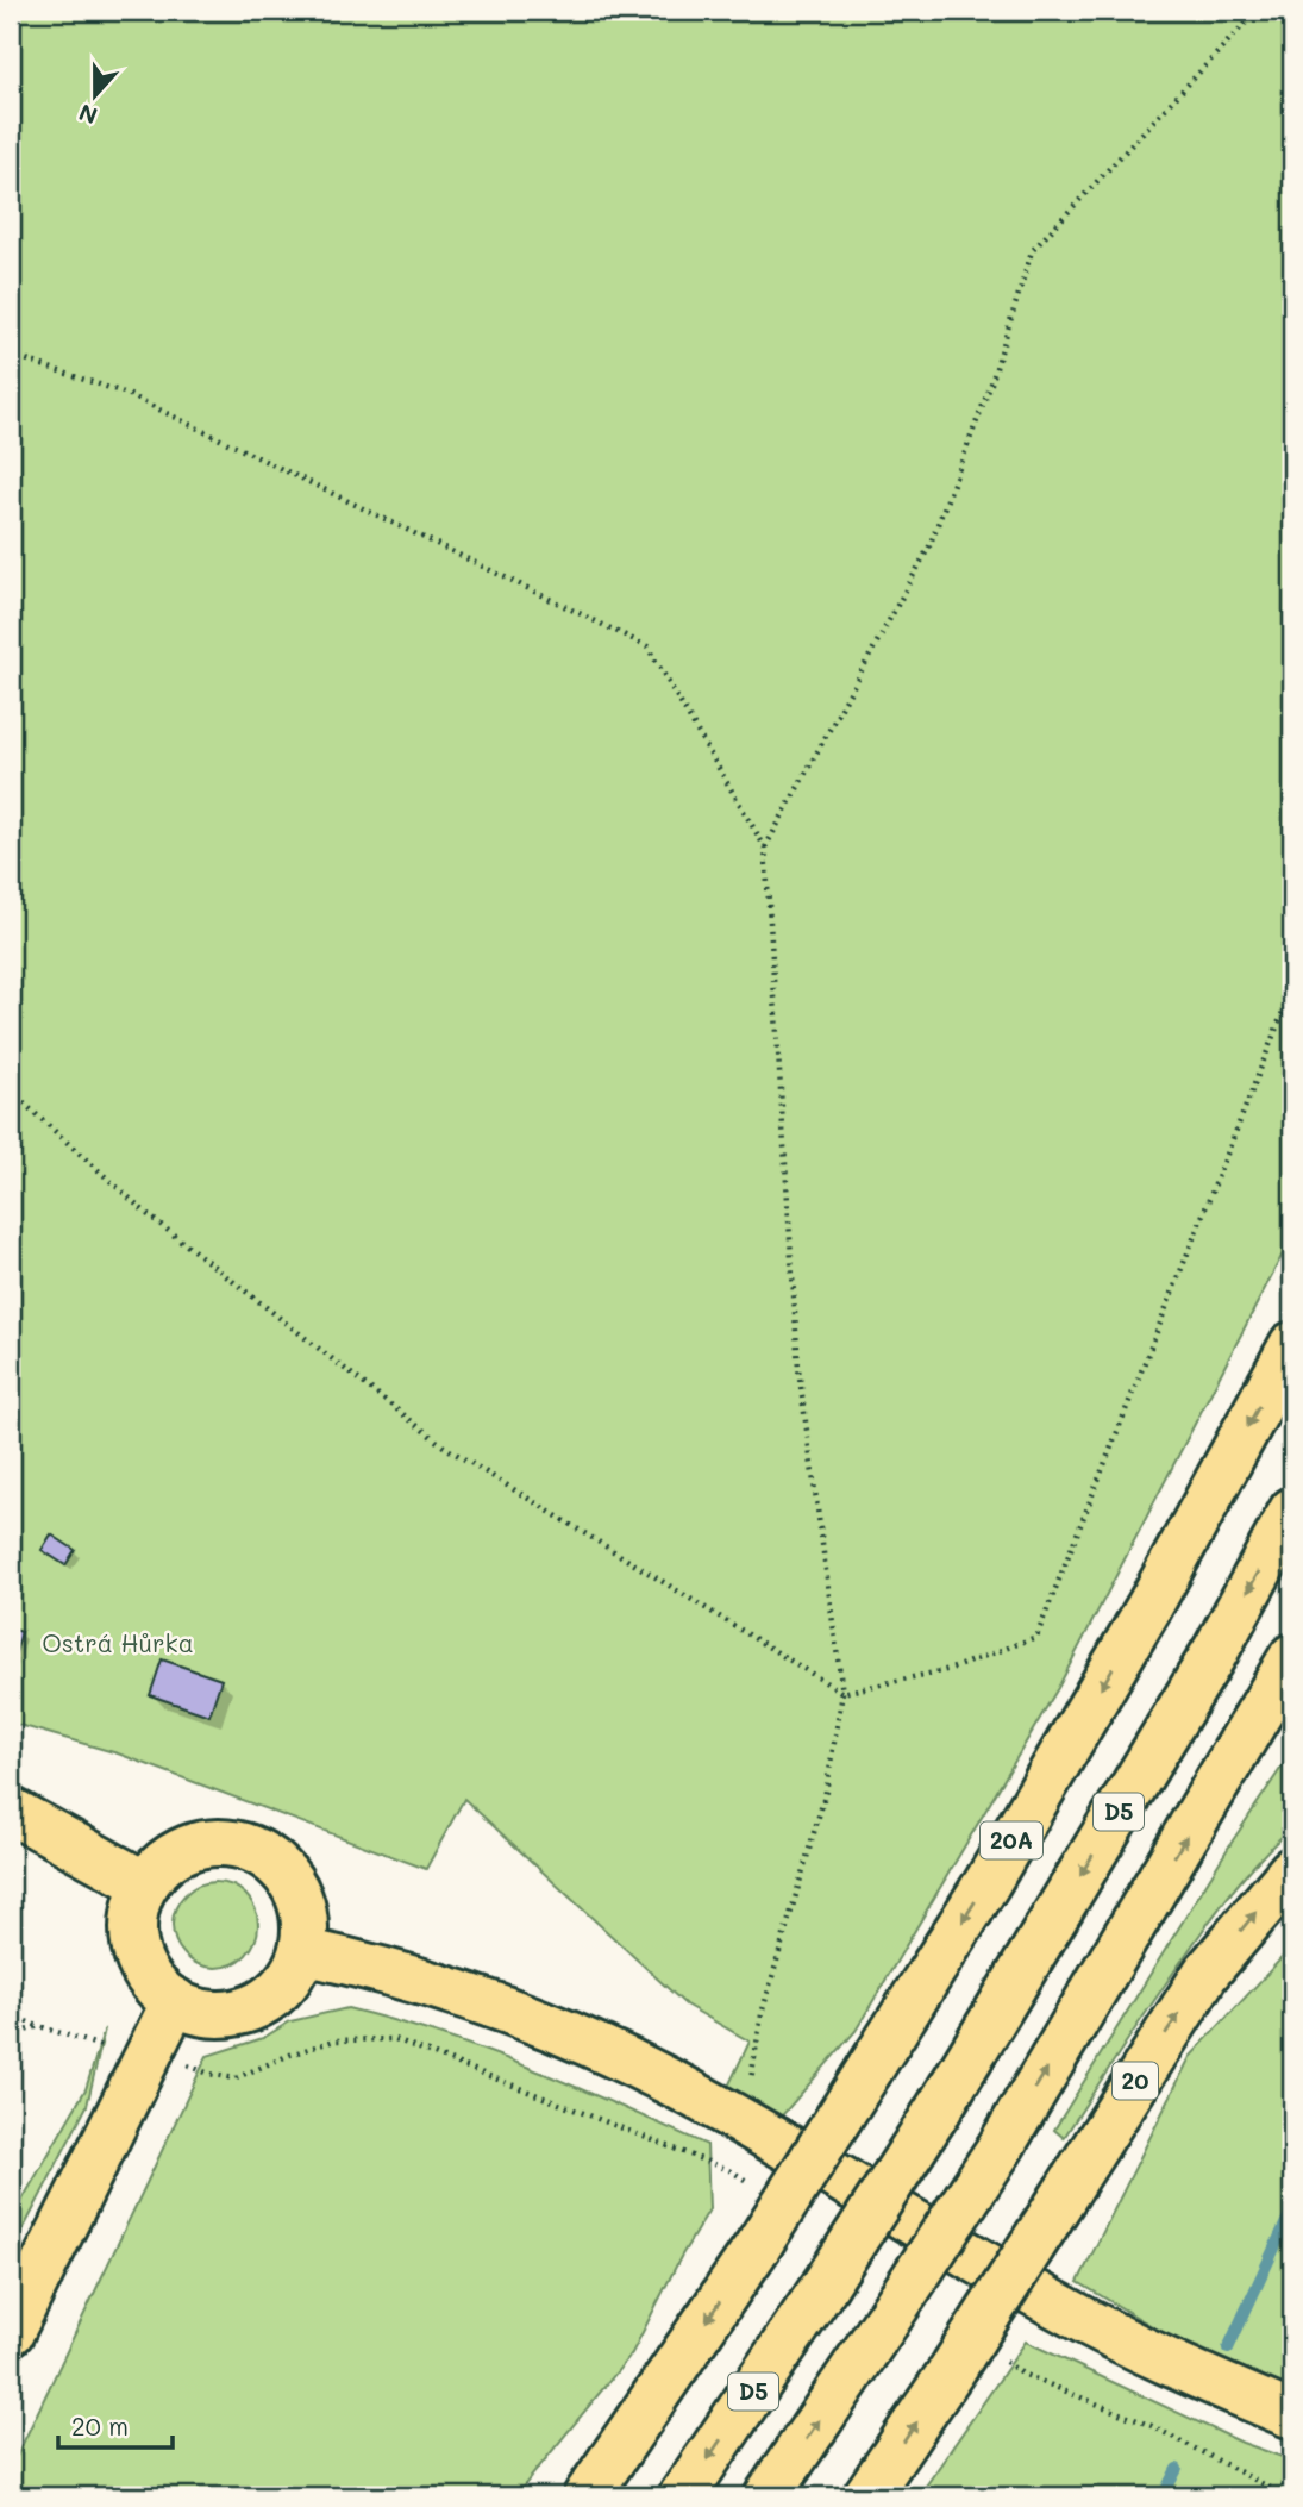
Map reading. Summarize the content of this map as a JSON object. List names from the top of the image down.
{
  "streets": {
    "main road": ["D5", "20A", "20"]
  },
  "parks": ["Ostrá Hůrka"],
  "scale_bar": "20 m",
  "north": "bottom"
}
